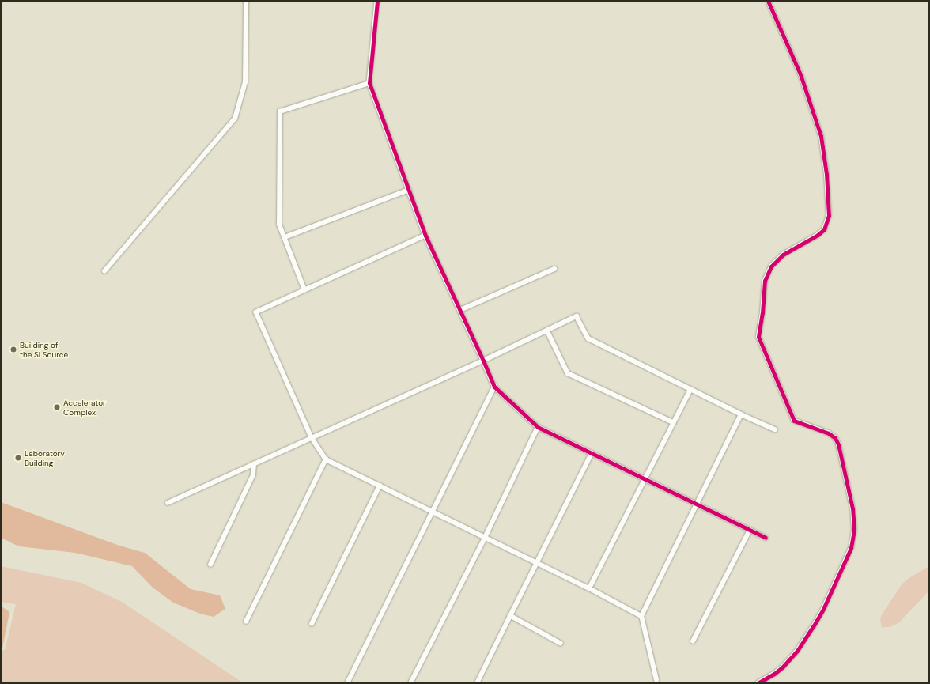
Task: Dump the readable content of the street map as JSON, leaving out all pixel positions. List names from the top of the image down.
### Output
{
  "places": ["Building of the SI Source", "Accelerator Complex", "Laboratory Building"]
}
